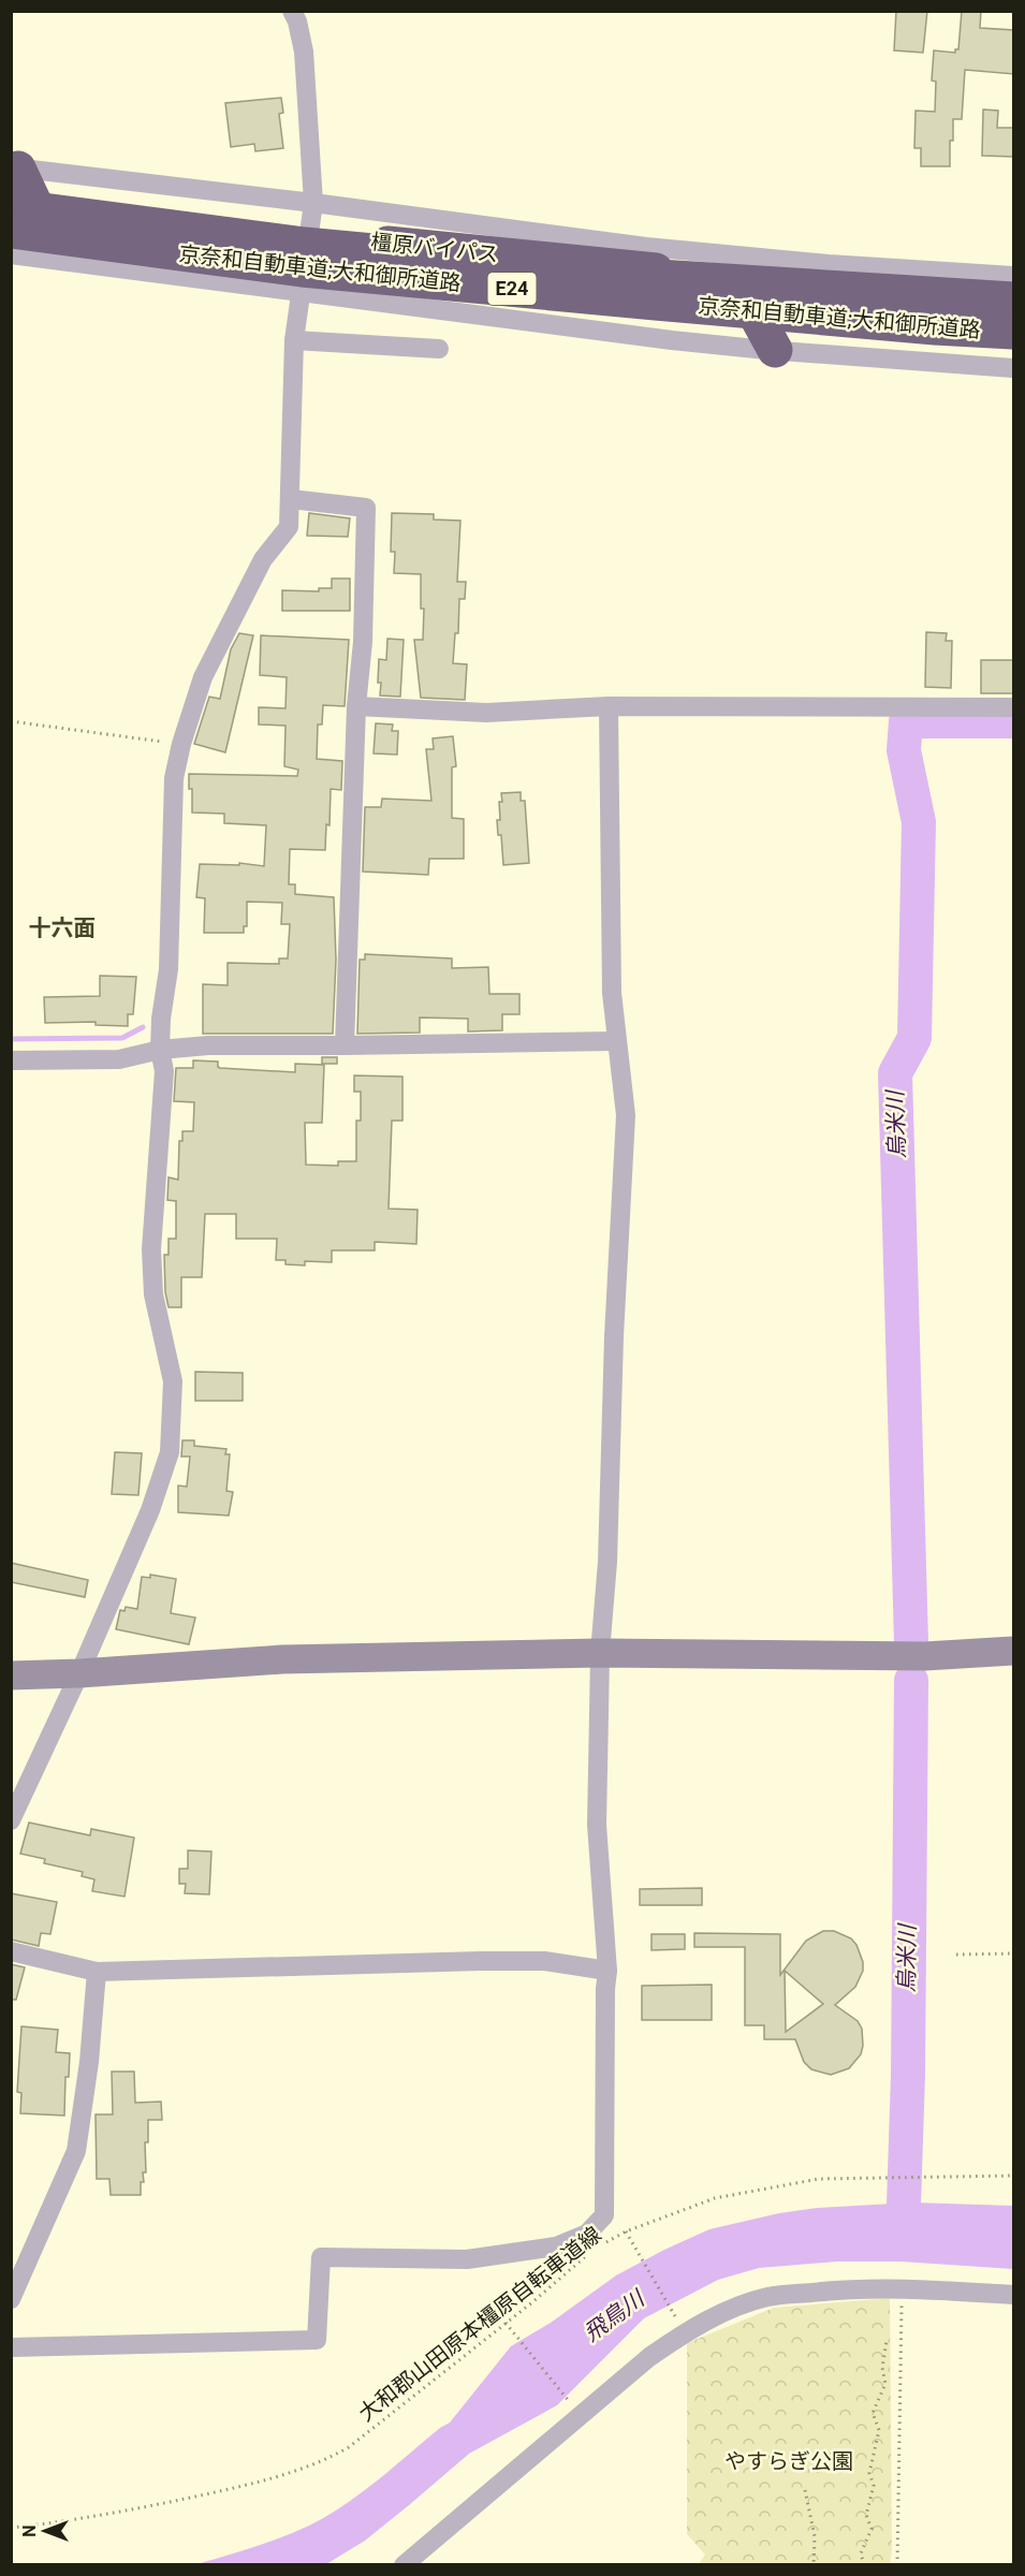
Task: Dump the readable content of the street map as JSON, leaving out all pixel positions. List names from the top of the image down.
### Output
{
  "streets": {
    "highway": ["橿原バイパス", "京奈和自動車道;大和御所道路", "E24"],
    "path": ["大和郡山田原本橿原自転車道線"]
  },
  "crossings": [
    ["橿原バイパス", "京奈和自動車道;大和御所道路"]
  ],
  "districts": ["十六面"],
  "water": ["烏米川", "飛鳥川"],
  "parks": ["やすらぎ公園"],
  "north": "left"
}
